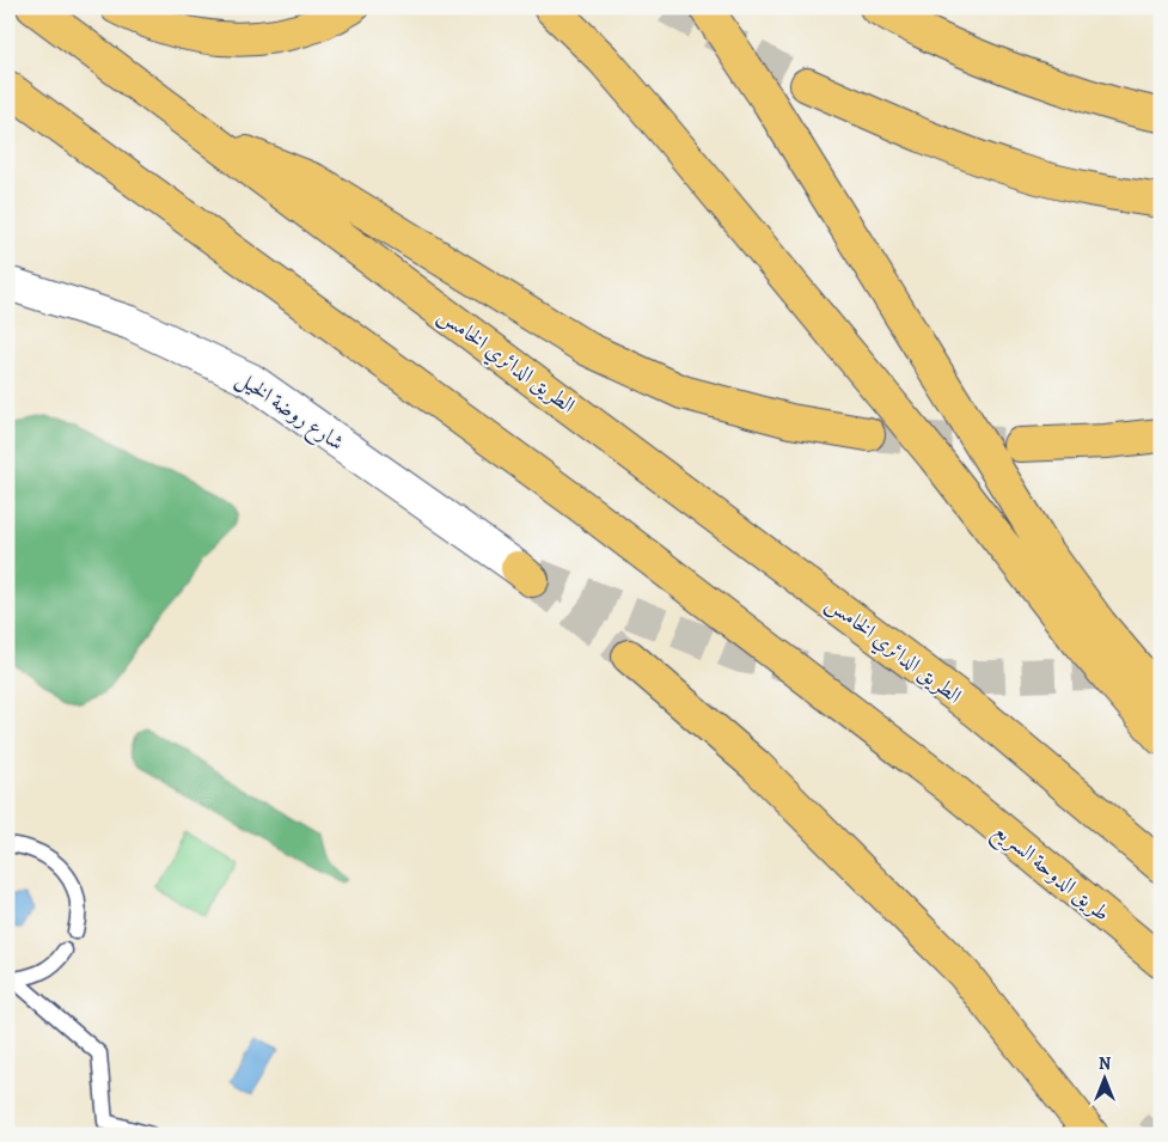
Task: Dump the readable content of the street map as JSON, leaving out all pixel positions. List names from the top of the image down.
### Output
{
  "streets": {
    "main road": ["الطريق الدائري الخامس", "طريق الدوحة السريع"],
    "street": ["شارع روضة الخيل"]
  },
  "north": "top"
}
